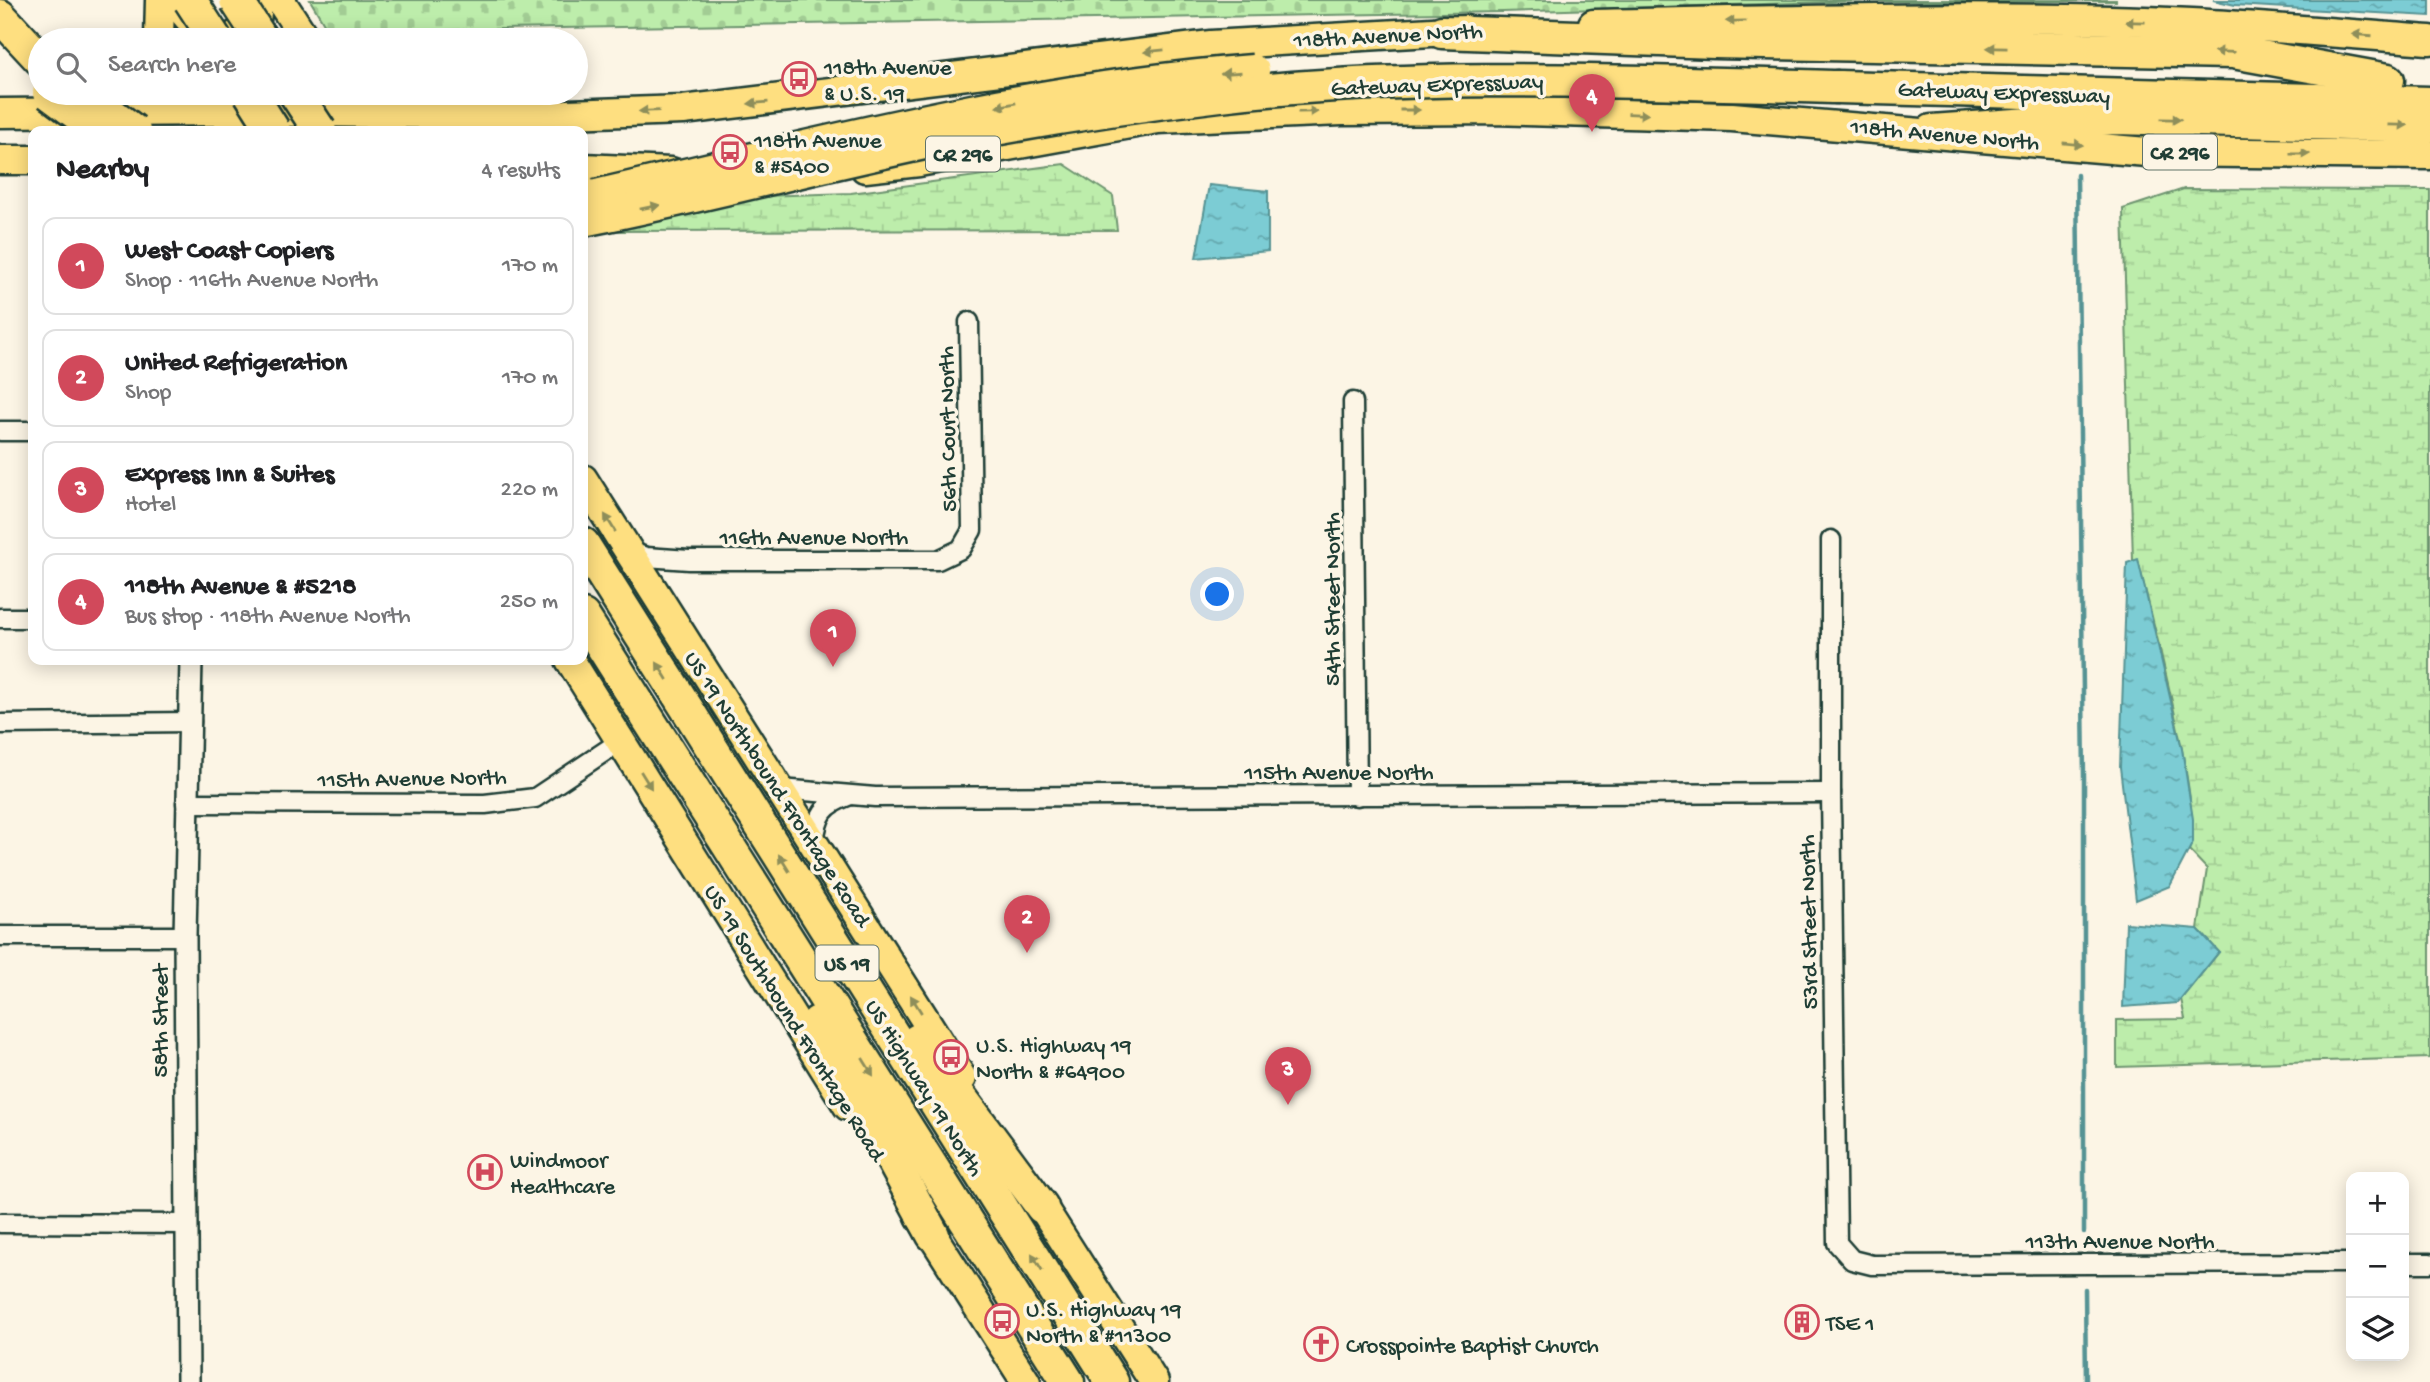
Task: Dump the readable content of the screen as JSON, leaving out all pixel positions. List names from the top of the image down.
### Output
{
  "streets": {
    "highway": ["Gateway Expressway", "US 19", "US Highway 19 North"],
    "main road": [
      "118th Avenue North",
      "CR 296",
      "US 19 Northbound Frontage Road",
      "US 19 Southbound Frontage Road"
    ],
    "street": [
      "56th Court North",
      "116th Avenue North",
      "54th Street North",
      "115th Avenue North",
      "53rd Street North",
      "58th Street",
      "113th Avenue North"
    ]
  },
  "crossings": [
    ["56th Court North", "116th Avenue North"],
    ["116th Avenue North", "US 19 Northbound Frontage Road"],
    ["54th Street North", "115th Avenue North"],
    ["115th Avenue North", "US 19 Northbound Frontage Road"],
    ["115th Avenue North", "53rd Street North"],
    ["115th Avenue North", "58th Street"],
    ["115th Avenue North", "US 19 Southbound Frontage Road"],
    ["53rd Street North", "113th Avenue North"]
  ],
  "one_way": ["US 19 Northbound Frontage Road", "US 19 Southbound Frontage Road"],
  "places": {
    "bus stop": [
      "118th Avenue & U.S. 19",
      "118th Avenue & #5400",
      "U.S. Highway 19 North & #64900",
      "U.S. Highway 19 North & #11300"
    ],
    "hospital": ["Windmoor Healthcare"],
    "building": ["TSE 1"],
    "church": ["Crosspointe Baptist Church"]
  },
  "page": {
    "search": "Search here",
    "pins": [
      "4",
      "1",
      "2",
      "3"
    ],
    "heading": ["Nearby", "4 results"],
    "list": [
      {
        "mark": "1",
        "name": "West Coast Copiers",
        "note": "Shop · 116th Avenue North",
        "value": "170 m"
      },
      {
        "mark": "2",
        "name": "United Refrigeration",
        "note": "Shop",
        "value": "170 m"
      },
      {
        "mark": "3",
        "name": "Express Inn & Suites",
        "note": "Hotel",
        "value": "220 m"
      },
      {
        "mark": "4",
        "name": "118th Avenue & #5218",
        "note": "Bus stop · 118th Avenue North",
        "value": "250 m"
      }
    ],
    "map_buttons": ["+", "−"]
  }
}
